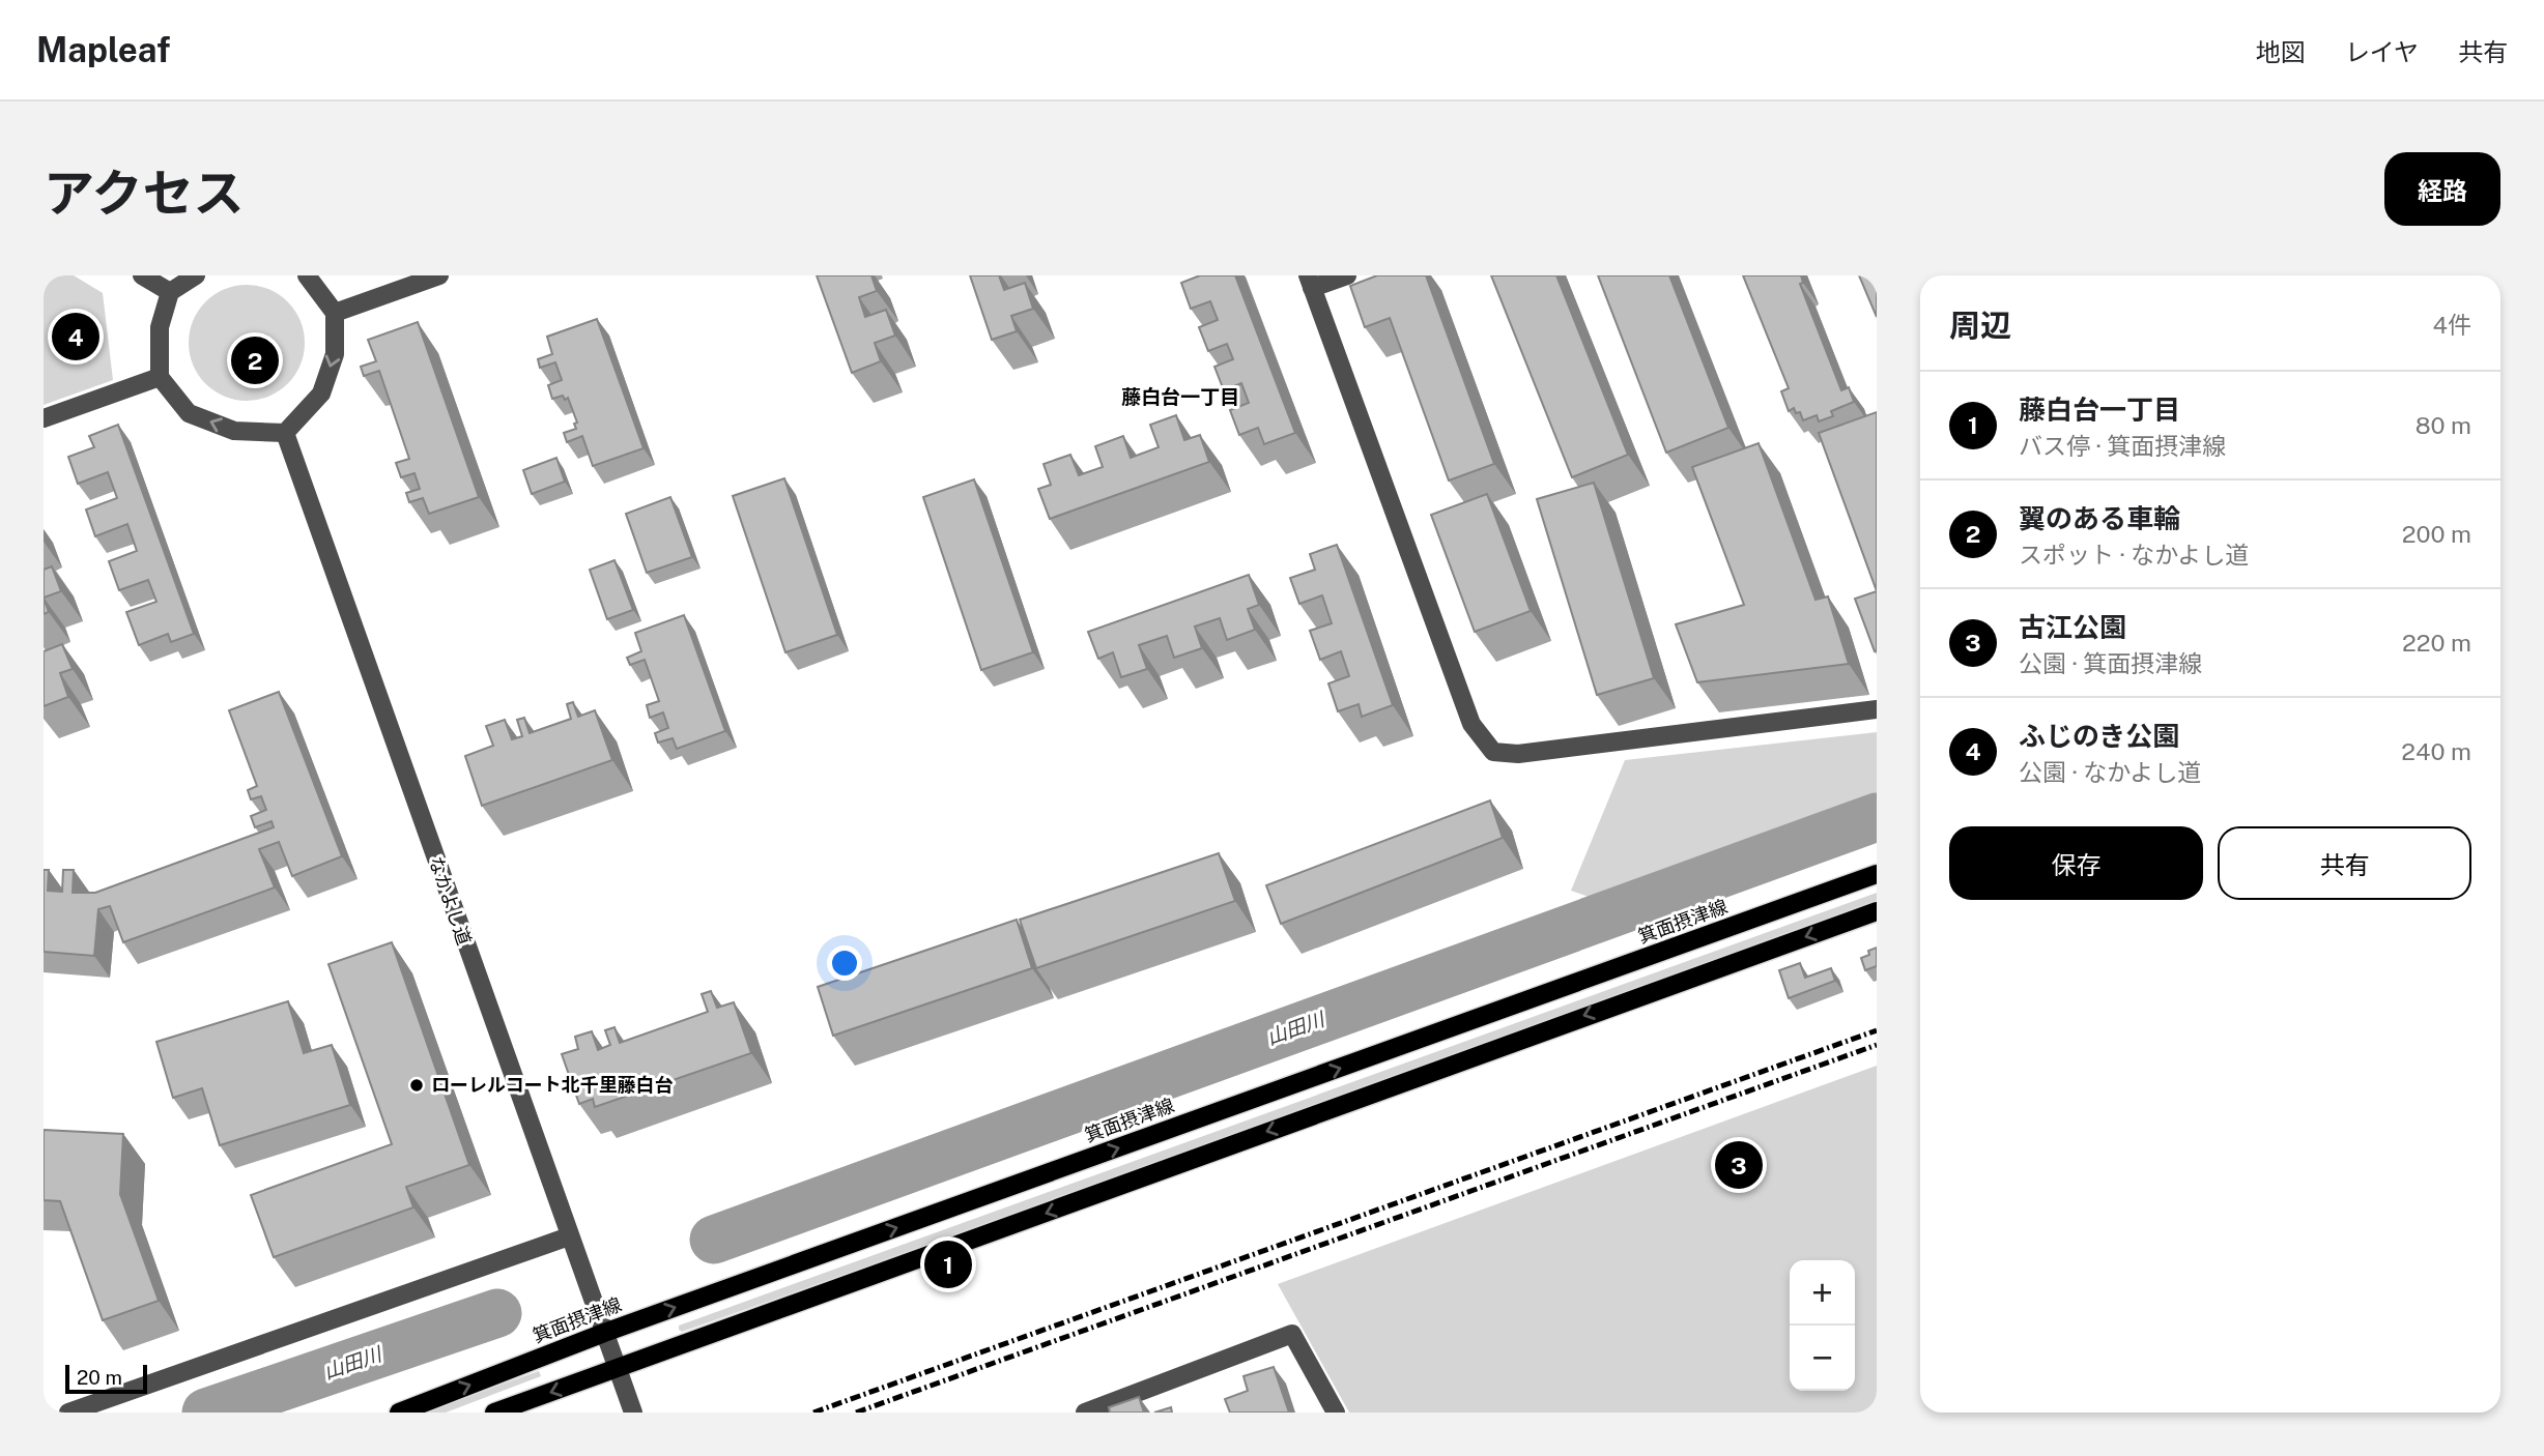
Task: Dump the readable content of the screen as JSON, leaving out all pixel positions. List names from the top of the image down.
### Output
{
  "streets": {
    "main road": ["箕面摂津線"],
    "street": ["なかよし道"]
  },
  "crossings": [
    ["なかよし道", "箕面摂津線"]
  ],
  "districts": ["藤白台一丁目"],
  "water": ["山田川"],
  "places": ["ローレルコート北千里藤白台"],
  "scale_bar": "20 m",
  "page": {
    "header": "Mapleaf",
    "nav": ["地図", "レイヤ", "共有"],
    "title": "アクセス",
    "buttons": [
      "経路",
      ["保存", "共有"]
    ],
    "heading": ["周辺", "4件"],
    "pins": [
      "4",
      "2",
      "3",
      "1"
    ],
    "list": [
      {
        "mark": "1",
        "name": "藤白台一丁目",
        "note": "バス停 · 箕面摂津線",
        "value": "80 m"
      },
      {
        "mark": "2",
        "name": "翼のある車輪",
        "note": "スポット · なかよし道",
        "value": "200 m"
      },
      {
        "mark": "3",
        "name": "古江公園",
        "note": "公園 · 箕面摂津線",
        "value": "220 m"
      },
      {
        "mark": "4",
        "name": "ふじのき公園",
        "note": "公園 · なかよし道",
        "value": "240 m"
      }
    ],
    "map_buttons": ["+", "−"],
    "scale": "20 m"
  }
}
